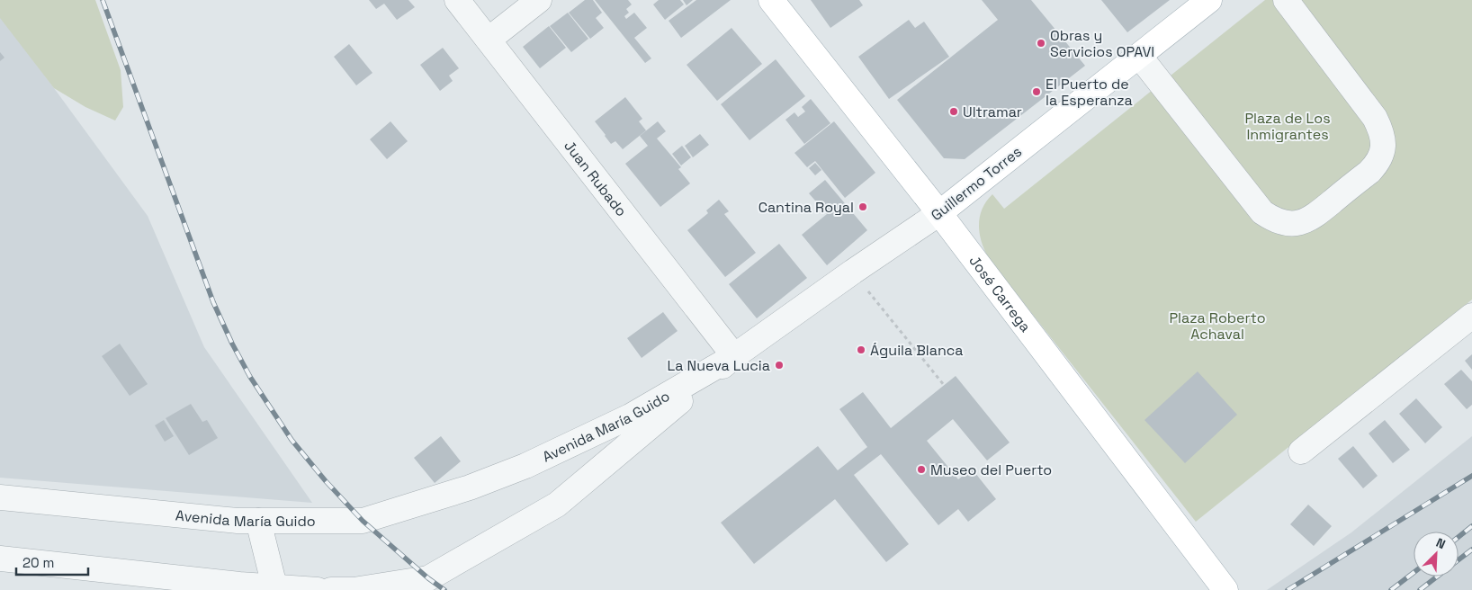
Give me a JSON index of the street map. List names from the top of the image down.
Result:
{
  "streets": {
    "main road": ["Guillermo Torres", "José Carrega"],
    "street": ["Juan Rubado", "Avenida María Guido"]
  },
  "crossings": [
    ["Juan Rubado", "Guillermo Torres"],
    ["Juan Rubado", "Avenida María Guido"],
    ["Guillermo Torres", "José Carrega"],
    ["Guillermo Torres", "Avenida María Guido"]
  ],
  "parks": ["Plaza de Los Inmigrantes", "Plaza Roberto Achaval"],
  "places": [
    "Obras y Servicios OPAVI",
    "El Puerto de la Esperanza",
    "Ultramar",
    "Cantina Royal",
    "Águila Blanca",
    "La Nueva Lucia",
    "Museo del Puerto"
  ],
  "scale_bar": "20 m",
  "north": "top right"
}
